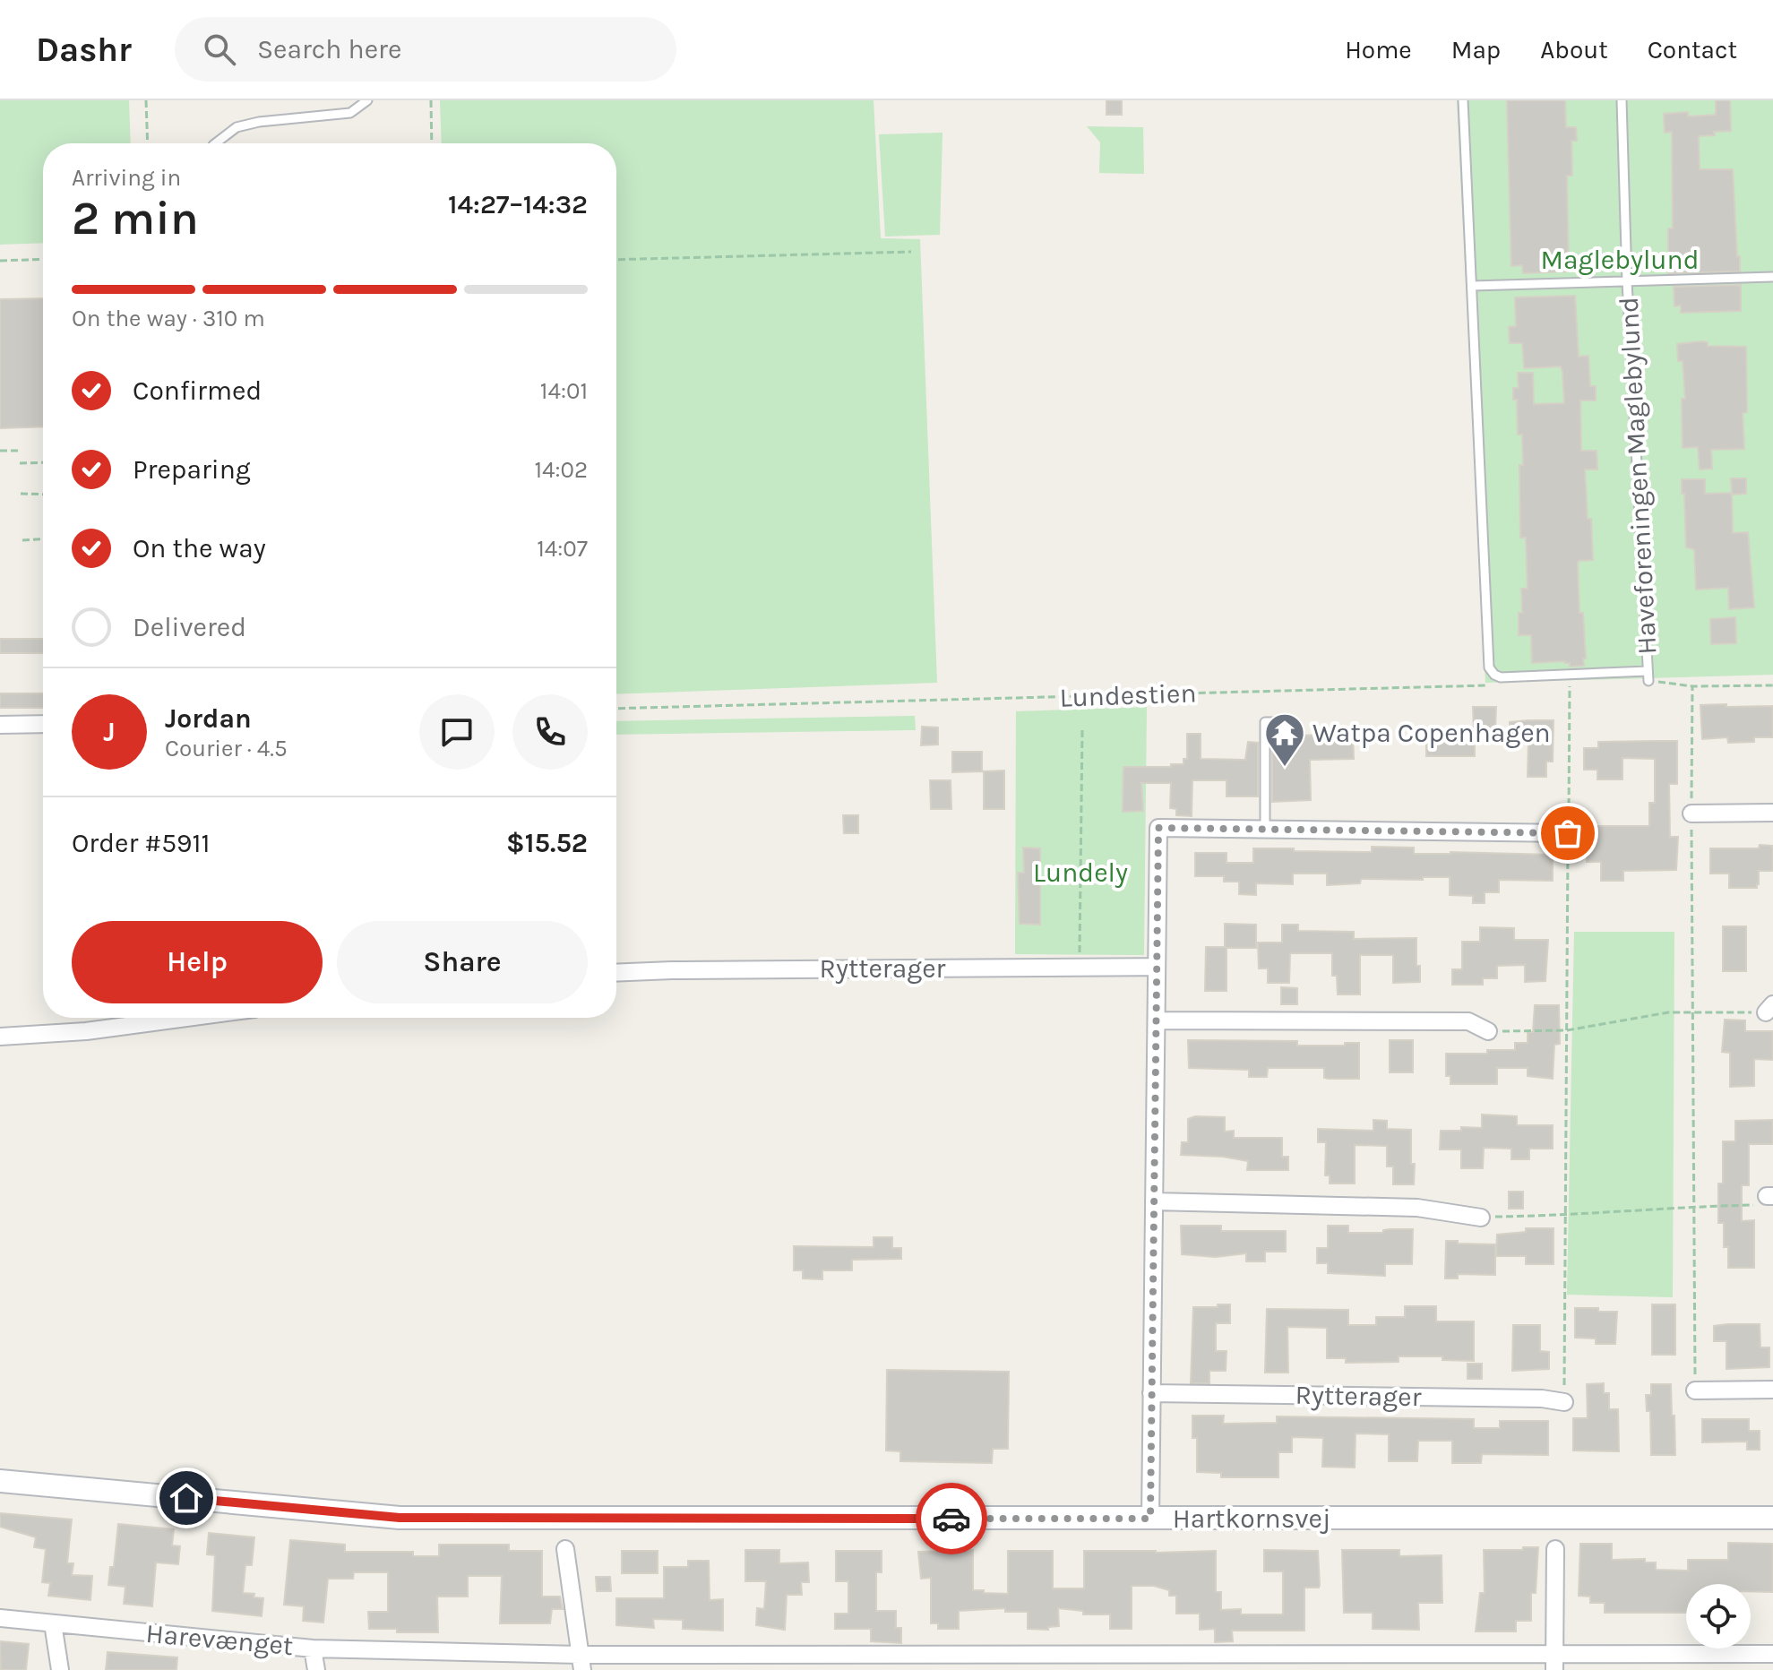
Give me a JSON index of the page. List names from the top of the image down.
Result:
{
  "streets": {
    "street": ["Rytterager", "Hartkornsvej", "Harevænget"],
    "lane": ["Haveforeningen Maglebylund"],
    "path": ["Lundestien"]
  },
  "parks": ["Maglebylund", "Lundely"],
  "places": {
    "temple": ["Watpa Copenhagen"]
  },
  "page": {
    "header": "Dashr",
    "search": "Search here",
    "nav": [
      "Home",
      "Map",
      "About",
      "Contact"
    ],
    "heading": ["2 min", "Arriving in", "14:27–14:32"],
    "panel": [
      "Jordan",
      "Courier · 4.5",
      "Order #5911",
      "$15.52"
    ],
    "bar": "On the way · 310 m",
    "list": [
      ["Confirmed", "14:01"],
      ["Preparing", "14:02"],
      ["On the way", "14:07"],
      "Delivered"
    ],
    "round": "J",
    "buttons": ["Help", "Share"]
  }
}
